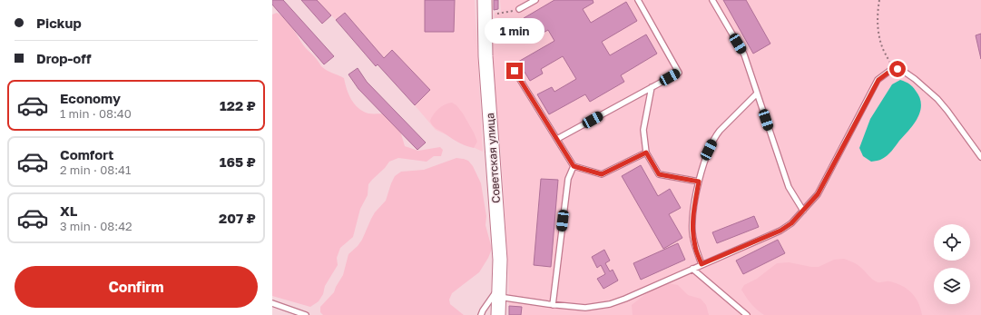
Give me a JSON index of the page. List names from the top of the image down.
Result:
{
  "streets": {
    "street": ["Советская улица"]
  },
  "page": {
    "banner": ["Pickup", "Drop-off"],
    "bubble": "1 min",
    "list": [
      {
        "name": "Economy",
        "note": "1 min · 08:40",
        "value": "122 ₽"
      },
      {
        "name": "Comfort",
        "note": "2 min · 08:41",
        "value": "165 ₽"
      },
      {
        "name": "XL",
        "note": "3 min · 08:42",
        "value": "207 ₽"
      }
    ],
    "buttons": "Confirm"
  }
}
